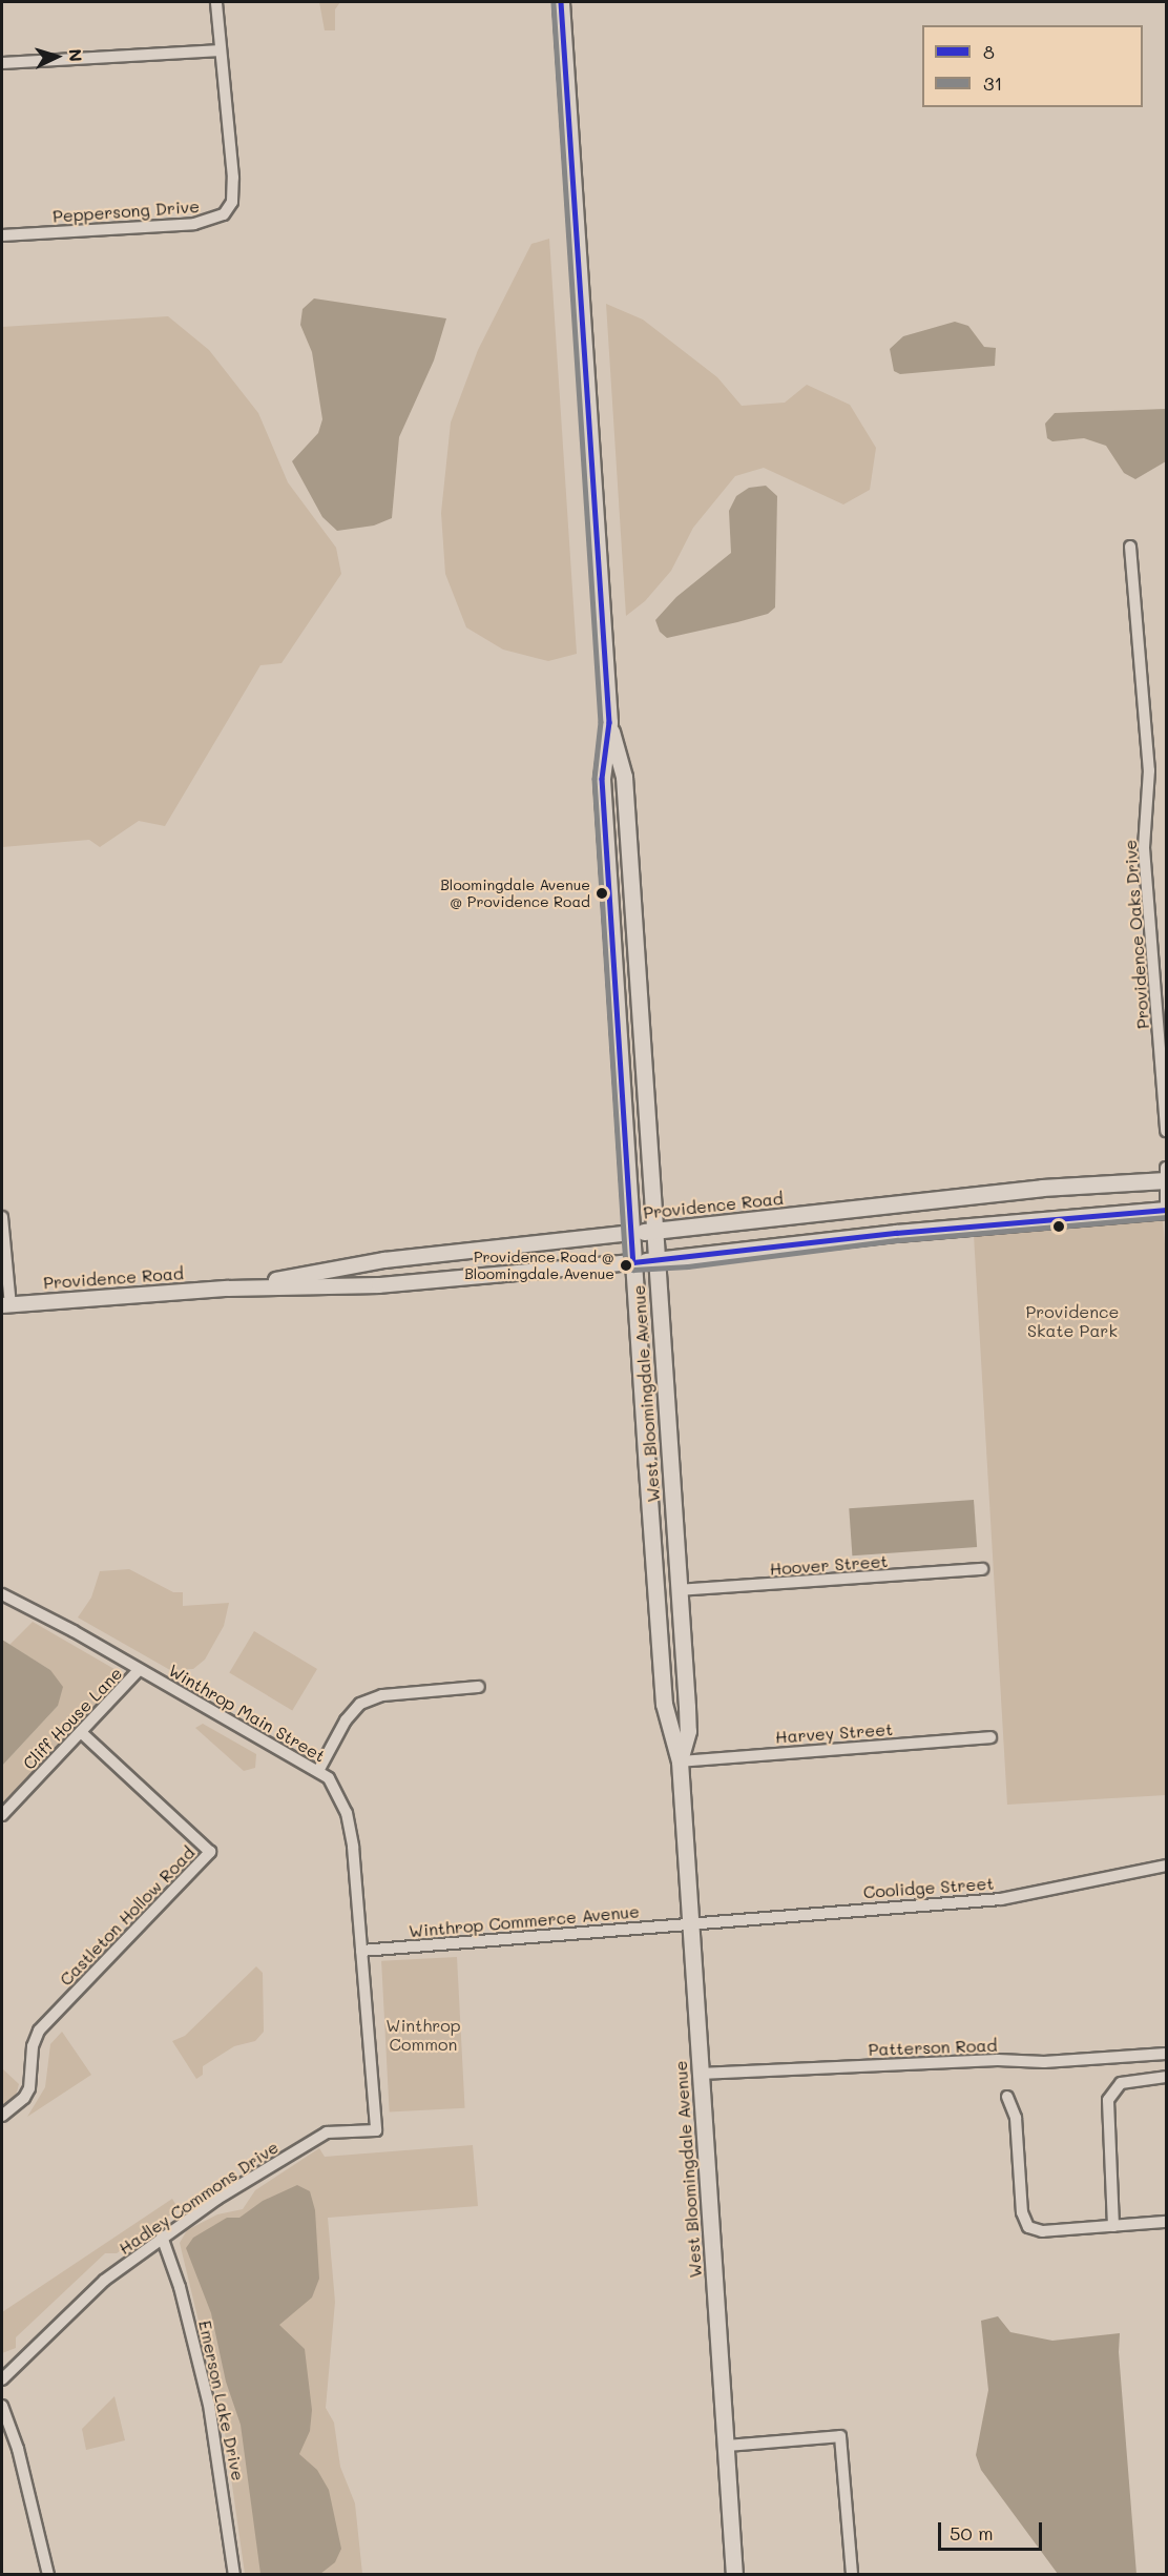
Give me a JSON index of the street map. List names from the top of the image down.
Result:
{
  "streets": {
    "main road": ["Providence Road", "West Bloomingdale Avenue"],
    "street": [
      "Peppersong Drive",
      "Providence Oaks Drive",
      "Hoover Street",
      "Winthrop Main Street",
      "Cliff House Lane",
      "Harvey Street",
      "Coolidge Street",
      "Castleton Hollow Road",
      "Winthrop Commerce Avenue",
      "Patterson Road",
      "Hadley Commons Drive",
      "Emerson Lake Drive"
    ]
  },
  "crossings": [
    ["Providence Road", "West Bloomingdale Avenue"],
    ["West Bloomingdale Avenue", "Hoover Street"],
    ["West Bloomingdale Avenue", "Harvey Street"],
    ["West Bloomingdale Avenue", "Coolidge Street"],
    ["West Bloomingdale Avenue", "Winthrop Commerce Avenue"],
    ["West Bloomingdale Avenue", "Patterson Road"],
    ["Winthrop Main Street", "Cliff House Lane"],
    ["Winthrop Main Street", "Winthrop Commerce Avenue"],
    ["Winthrop Main Street", "Hadley Commons Drive"],
    ["Cliff House Lane", "Castleton Hollow Road"],
    ["Coolidge Street", "Winthrop Commerce Avenue"],
    ["Hadley Commons Drive", "Emerson Lake Drive"]
  ],
  "parks": ["Providence Skate Park", "Winthrop Common"],
  "places": ["Bloomingdale Avenue @ Providence Road", "Providence Road @ Bloomingdale Avenue"],
  "lines": ["transit line 8", "transit line 31"],
  "legend": ["8", "31"],
  "scale_bar": "50 m",
  "north": "right"
}
